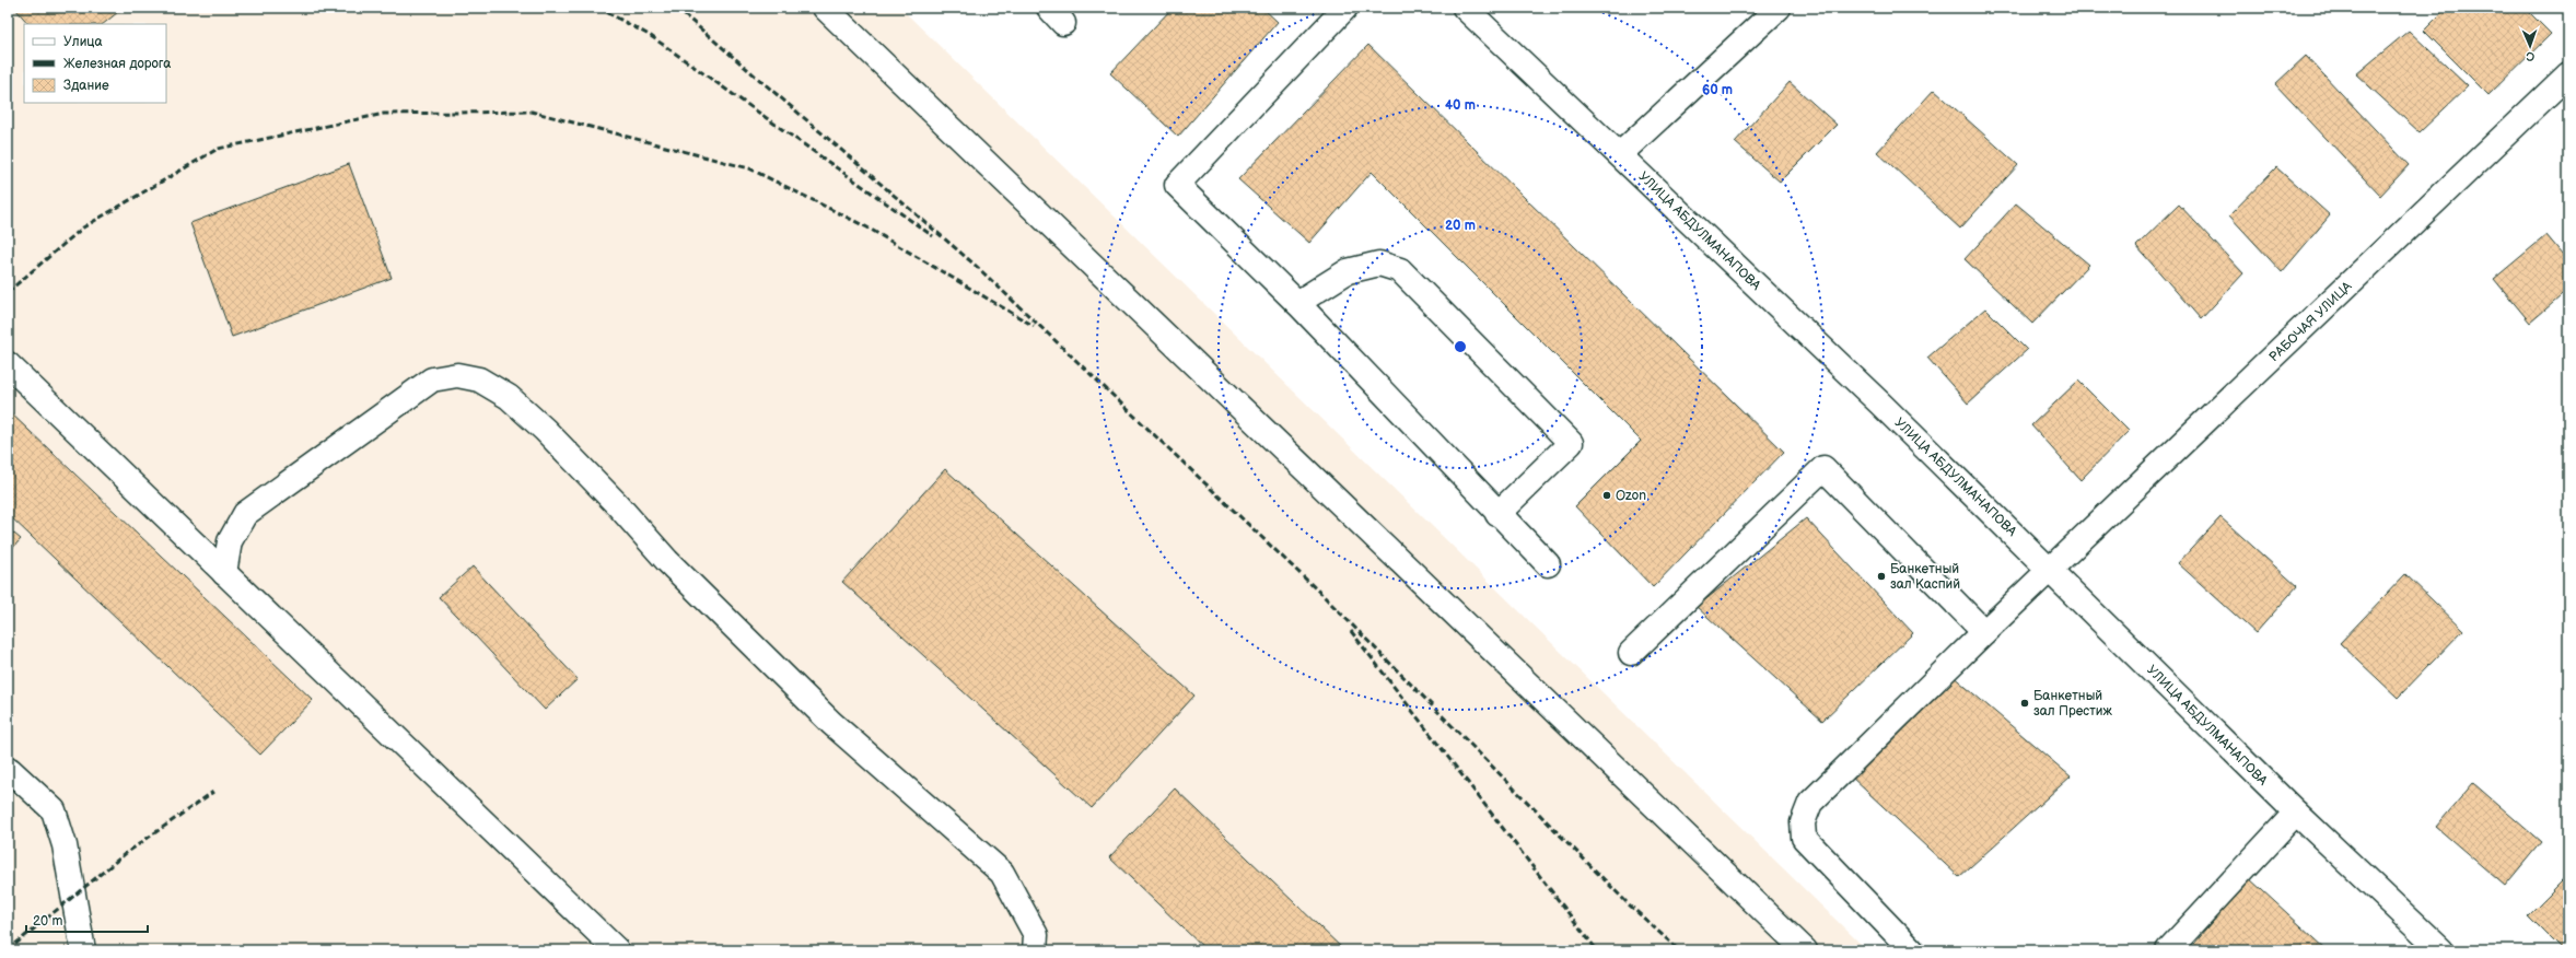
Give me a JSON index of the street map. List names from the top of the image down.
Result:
{
  "streets": {
    "street": ["УЛИЦА АБДУЛМАНАПОВА", "РАБОЧАЯ УЛИЦА"]
  },
  "crossings": [
    ["УЛИЦА АБДУЛМАНАПОВА", "РАБОЧАЯ УЛИЦА"]
  ],
  "places": ["Ozon", "Банкетный зал Каспий", "Банкетный зал Престиж"],
  "legend": ["Улица", "Железная дорога", "Здание"],
  "scale_bar": "20 m",
  "north": "bottom",
  "rings": ["60 m", "40 m", "20 m"]
}
